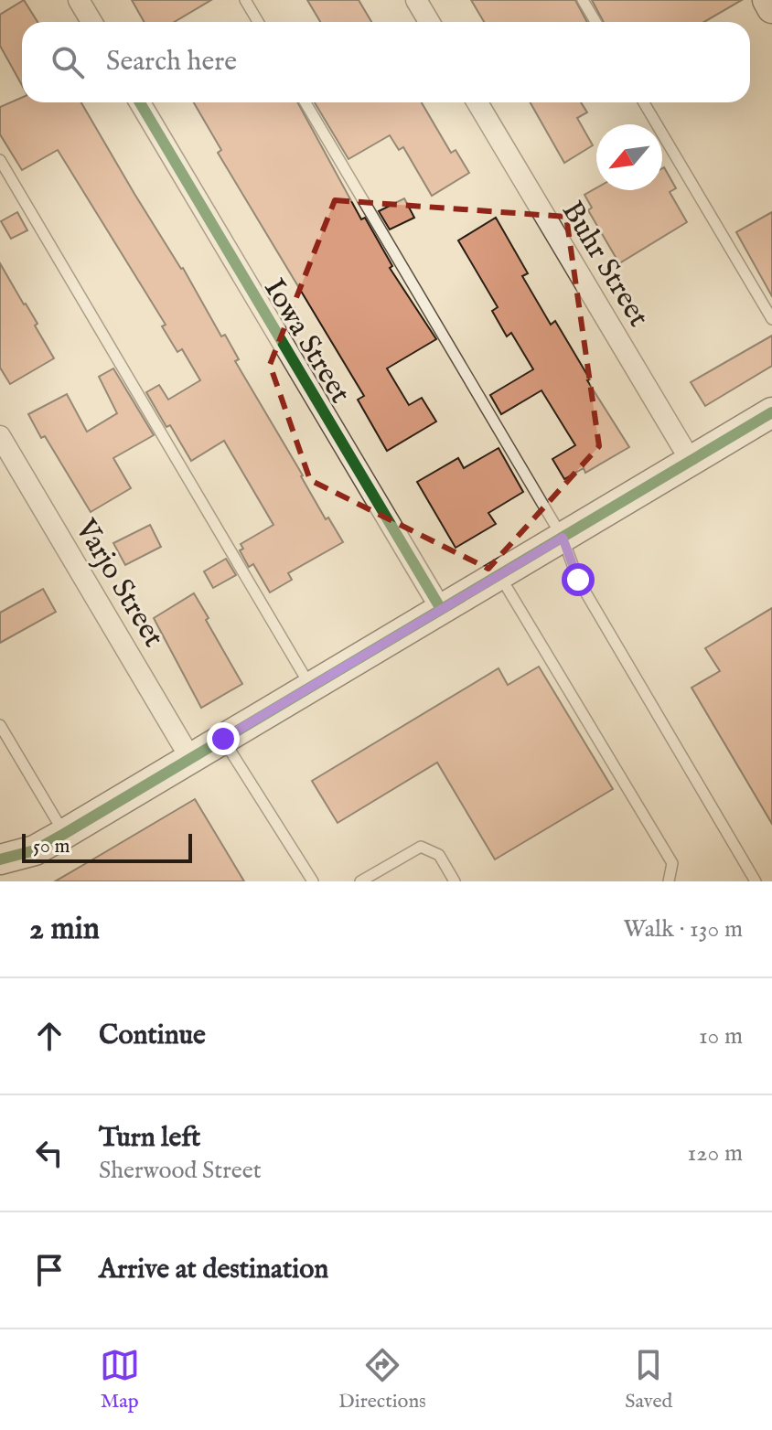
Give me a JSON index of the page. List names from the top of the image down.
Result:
{
  "streets": {
    "street": ["Buhr Street", "Iowa Street", "Varjo Street"]
  },
  "scale_bar": "50 m",
  "north": "bottom left",
  "page": {
    "search": "Search here",
    "scale": "50 m",
    "heading": ["2 min", "Walk · 130 m"],
    "list": [
      ["Continue", "10 m"],
      ["Turn left", "Sherwood Street", "120 m"],
      "Arrive at destination"
    ],
    "nav": ["Map", "Directions", "Saved"]
  }
}
